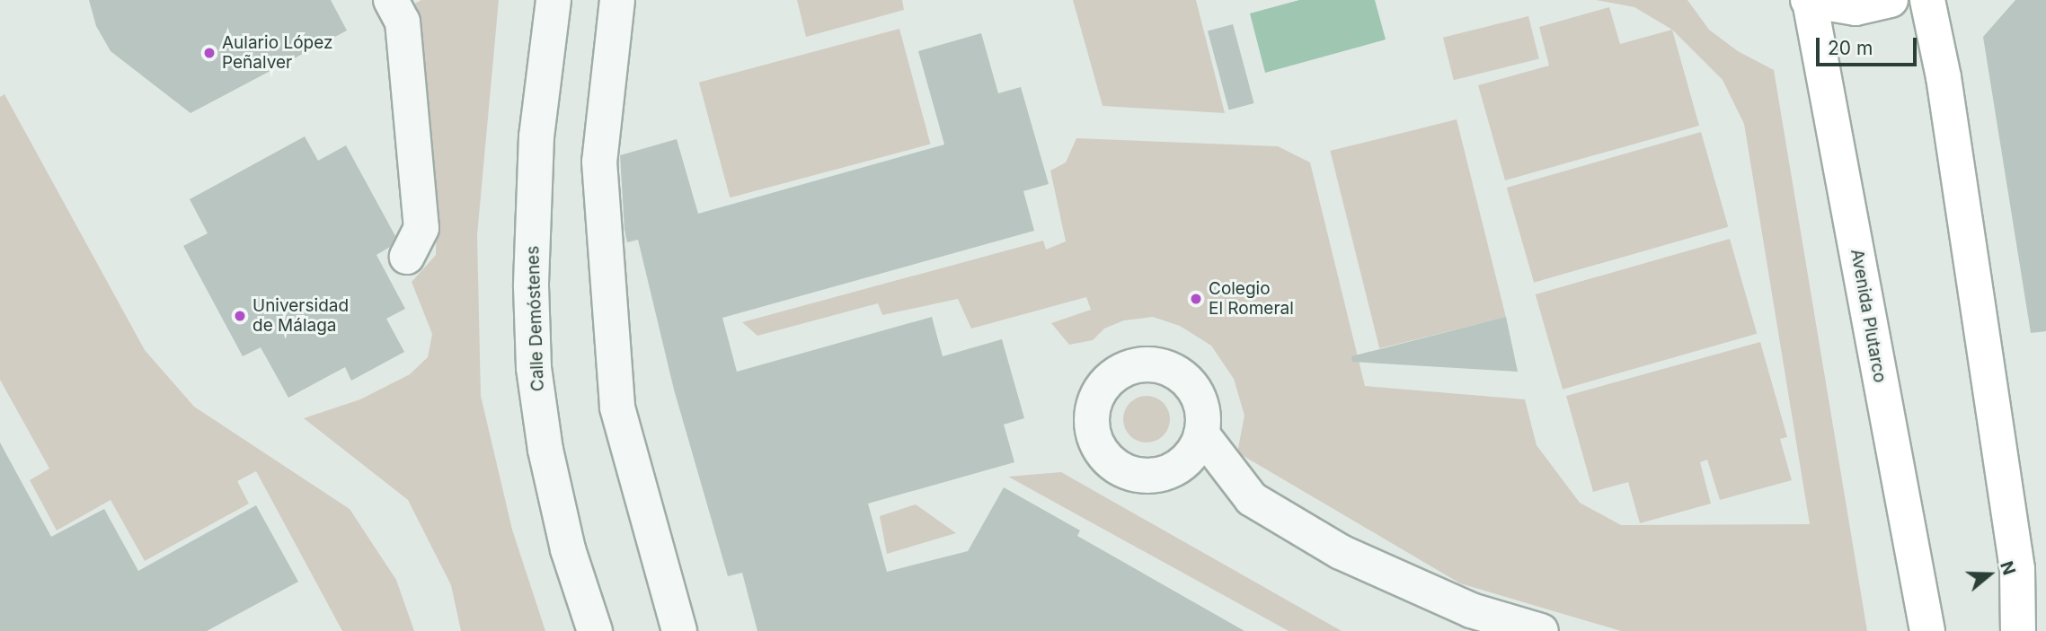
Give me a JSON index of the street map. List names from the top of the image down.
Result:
{
  "streets": {
    "main road": ["Avenida Plutarco"],
    "street": ["Calle Demóstenes"]
  },
  "places": ["Aulario López Peñalver", "Colegio El Romeral", "Universidad de Málaga"],
  "scale_bar": "20 m",
  "north": "right"
}
